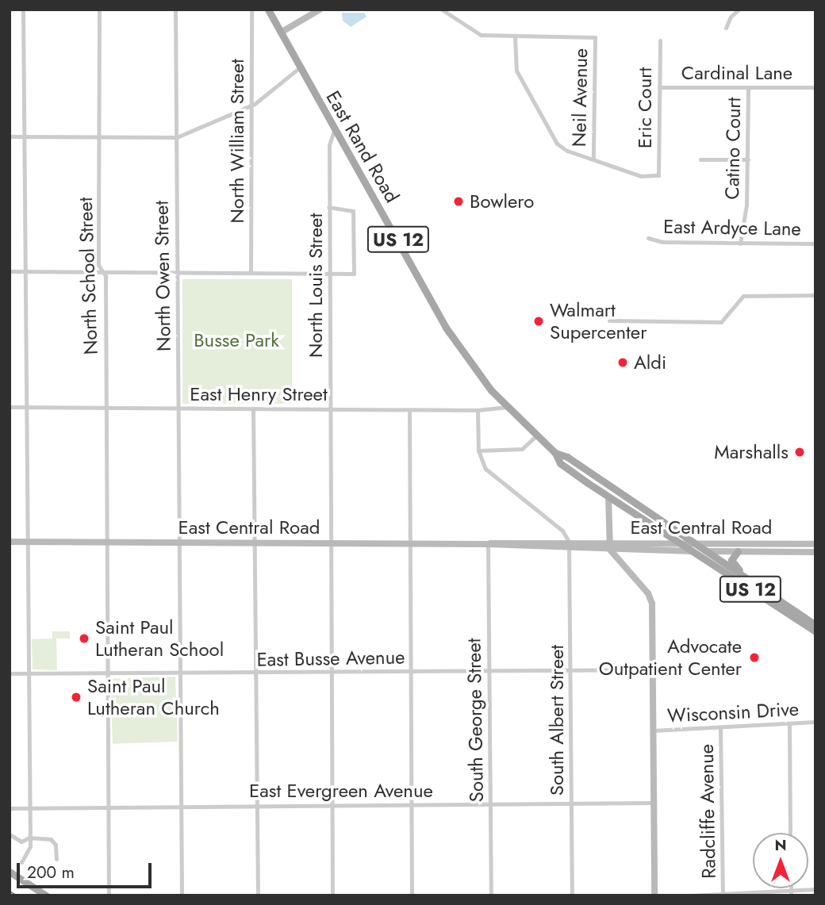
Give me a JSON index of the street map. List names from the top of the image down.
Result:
{
  "streets": {
    "main road": ["East Rand Road", "US 12", "East Central Road"],
    "street": [
      "Cardinal Lane",
      "Neil Avenue",
      "Eric Court",
      "North William Street",
      "Catino Court",
      "East Ardyce Lane",
      "North School Street",
      "North Owen Street",
      "North Louis Street",
      "East Henry Street",
      "East Busse Avenue",
      "Wisconsin Drive",
      "South George Street",
      "South Albert Street",
      "East Evergreen Avenue",
      "Radcliffe Avenue"
    ]
  },
  "crossings": [
    ["Cardinal Lane", "Eric Court"],
    ["Cardinal Lane", "Catino Court"],
    ["Neil Avenue", "Eric Court"],
    ["East Rand Road", "US 12"],
    ["East Rand Road", "North Louis Street"],
    ["East Rand Road", "East Henry Street"],
    ["East Rand Road", "East Central Road"],
    ["Catino Court", "East Ardyce Lane"],
    ["US 12", "East Central Road"],
    ["North School Street", "East Henry Street"],
    ["North School Street", "East Central Road"],
    ["North School Street", "East Busse Avenue"],
    ["North School Street", "East Evergreen Avenue"],
    ["North Owen Street", "East Henry Street"],
    ["North Owen Street", "East Central Road"],
    ["North Owen Street", "East Busse Avenue"],
    ["North Owen Street", "East Evergreen Avenue"],
    ["North Louis Street", "East Henry Street"],
    ["North Louis Street", "East Central Road"],
    ["North Louis Street", "East Busse Avenue"],
    ["North Louis Street", "East Evergreen Avenue"],
    ["East Central Road", "South George Street"],
    ["East Central Road", "South Albert Street"],
    ["East Busse Avenue", "South George Street"],
    ["East Busse Avenue", "South Albert Street"],
    ["Wisconsin Drive", "Radcliffe Avenue"],
    ["South George Street", "East Evergreen Avenue"],
    ["South Albert Street", "East Evergreen Avenue"]
  ],
  "parks": ["Busse Park"],
  "places": [
    "Bowlero",
    "Walmart Supercenter",
    "Aldi",
    "Marshalls",
    "Saint Paul Lutheran School",
    "Advocate Outpatient Center",
    "Saint Paul Lutheran Church"
  ],
  "scale_bar": "200 m",
  "north": "top"
}
